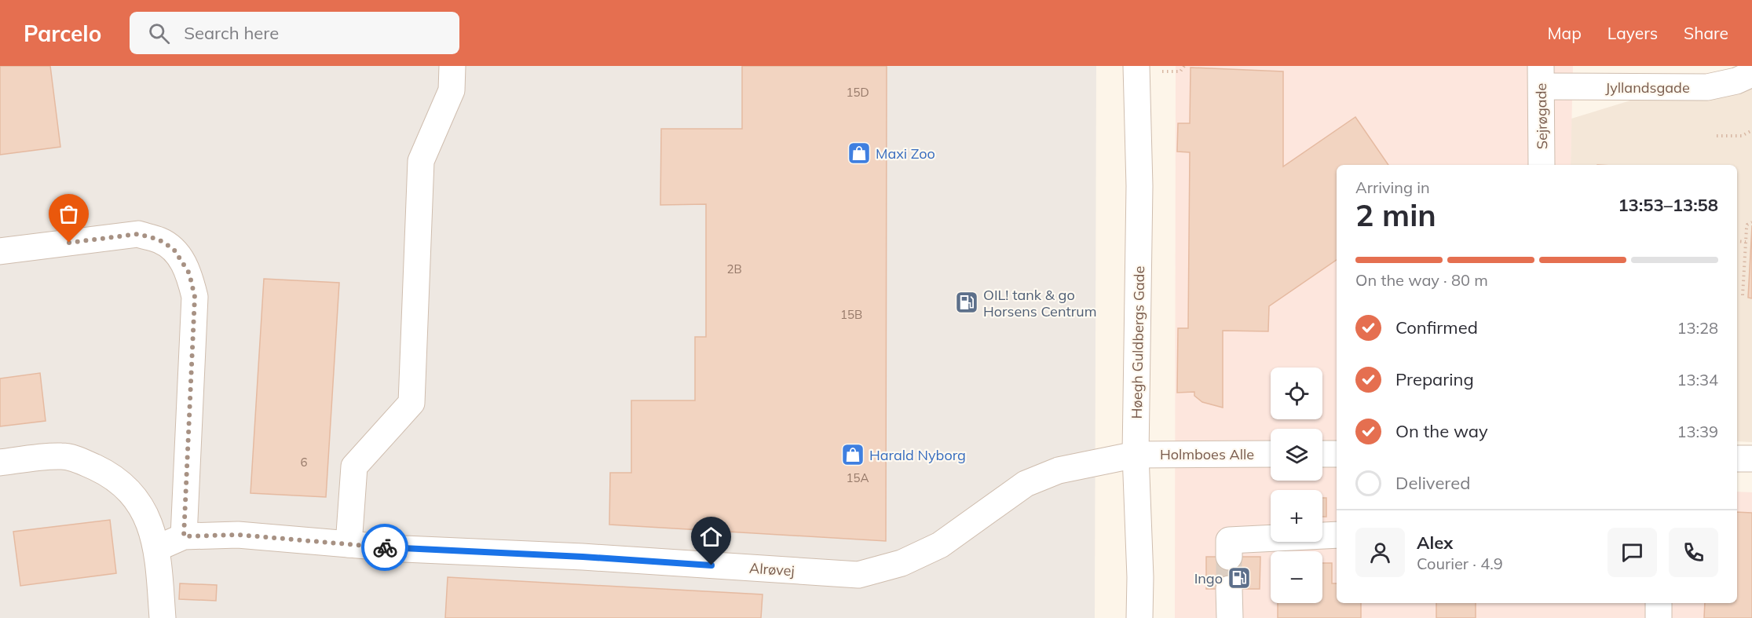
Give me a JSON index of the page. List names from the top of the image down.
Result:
{
  "streets": {
    "street": [
      "Jyllandsgade",
      "Sejrøgade",
      "Høegh Guldbergs Gade",
      "Holmboes Alle",
      "Alrøvej"
    ]
  },
  "crossings": [
    ["Jyllandsgade", "Sejrøgade"],
    ["Høegh Guldbergs Gade", "Holmboes Alle"],
    ["Høegh Guldbergs Gade", "Alrøvej"],
    ["Holmboes Alle", "Alrøvej"]
  ],
  "places": {
    "shop": ["Maxi Zoo", "Harald Nyborg"],
    "fuel station": ["OIL! tank & go Horsens Centrum", "Ingo"]
  },
  "house_numbers": [
    "15D",
    "2B",
    "15B",
    "6",
    "15A"
  ],
  "page": {
    "header": "Parcelo",
    "search": "Search here",
    "nav": ["Map", "Layers", "Share"],
    "heading": ["2 min", "Arriving in", "13:53–13:58"],
    "panel": ["Alex", "Courier · 4.9"],
    "bar": "On the way · 80 m",
    "list": [
      ["Confirmed", "13:28"],
      ["Preparing", "13:34"],
      ["On the way", "13:39"],
      "Delivered"
    ],
    "map_buttons": ["+", "−"]
  }
}
